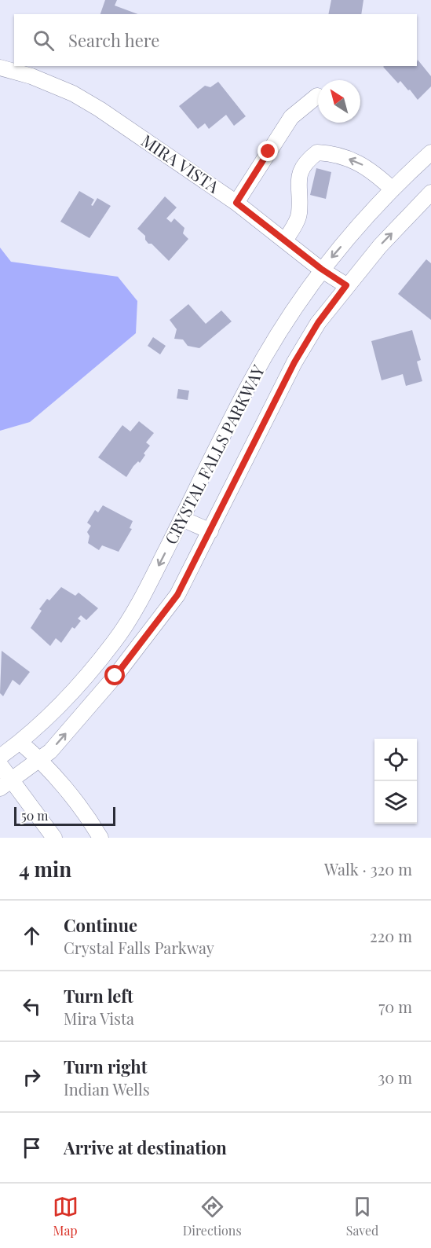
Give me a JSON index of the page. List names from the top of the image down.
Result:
{
  "streets": {
    "street": ["MIRA VISTA", "CRYSTAL FALLS PARKWAY"]
  },
  "crossings": [
    ["MIRA VISTA", "CRYSTAL FALLS PARKWAY"]
  ],
  "scale_bar": "50 m",
  "north": "top left",
  "page": {
    "search": "Search here",
    "scale": "50 m",
    "heading": ["4 min", "Walk · 320 m"],
    "list": [
      ["Continue", "Crystal Falls Parkway", "220 m"],
      ["Turn left", "Mira Vista", "70 m"],
      ["Turn right", "Indian Wells", "30 m"],
      "Arrive at destination"
    ],
    "nav": ["Map", "Directions", "Saved"]
  }
}
